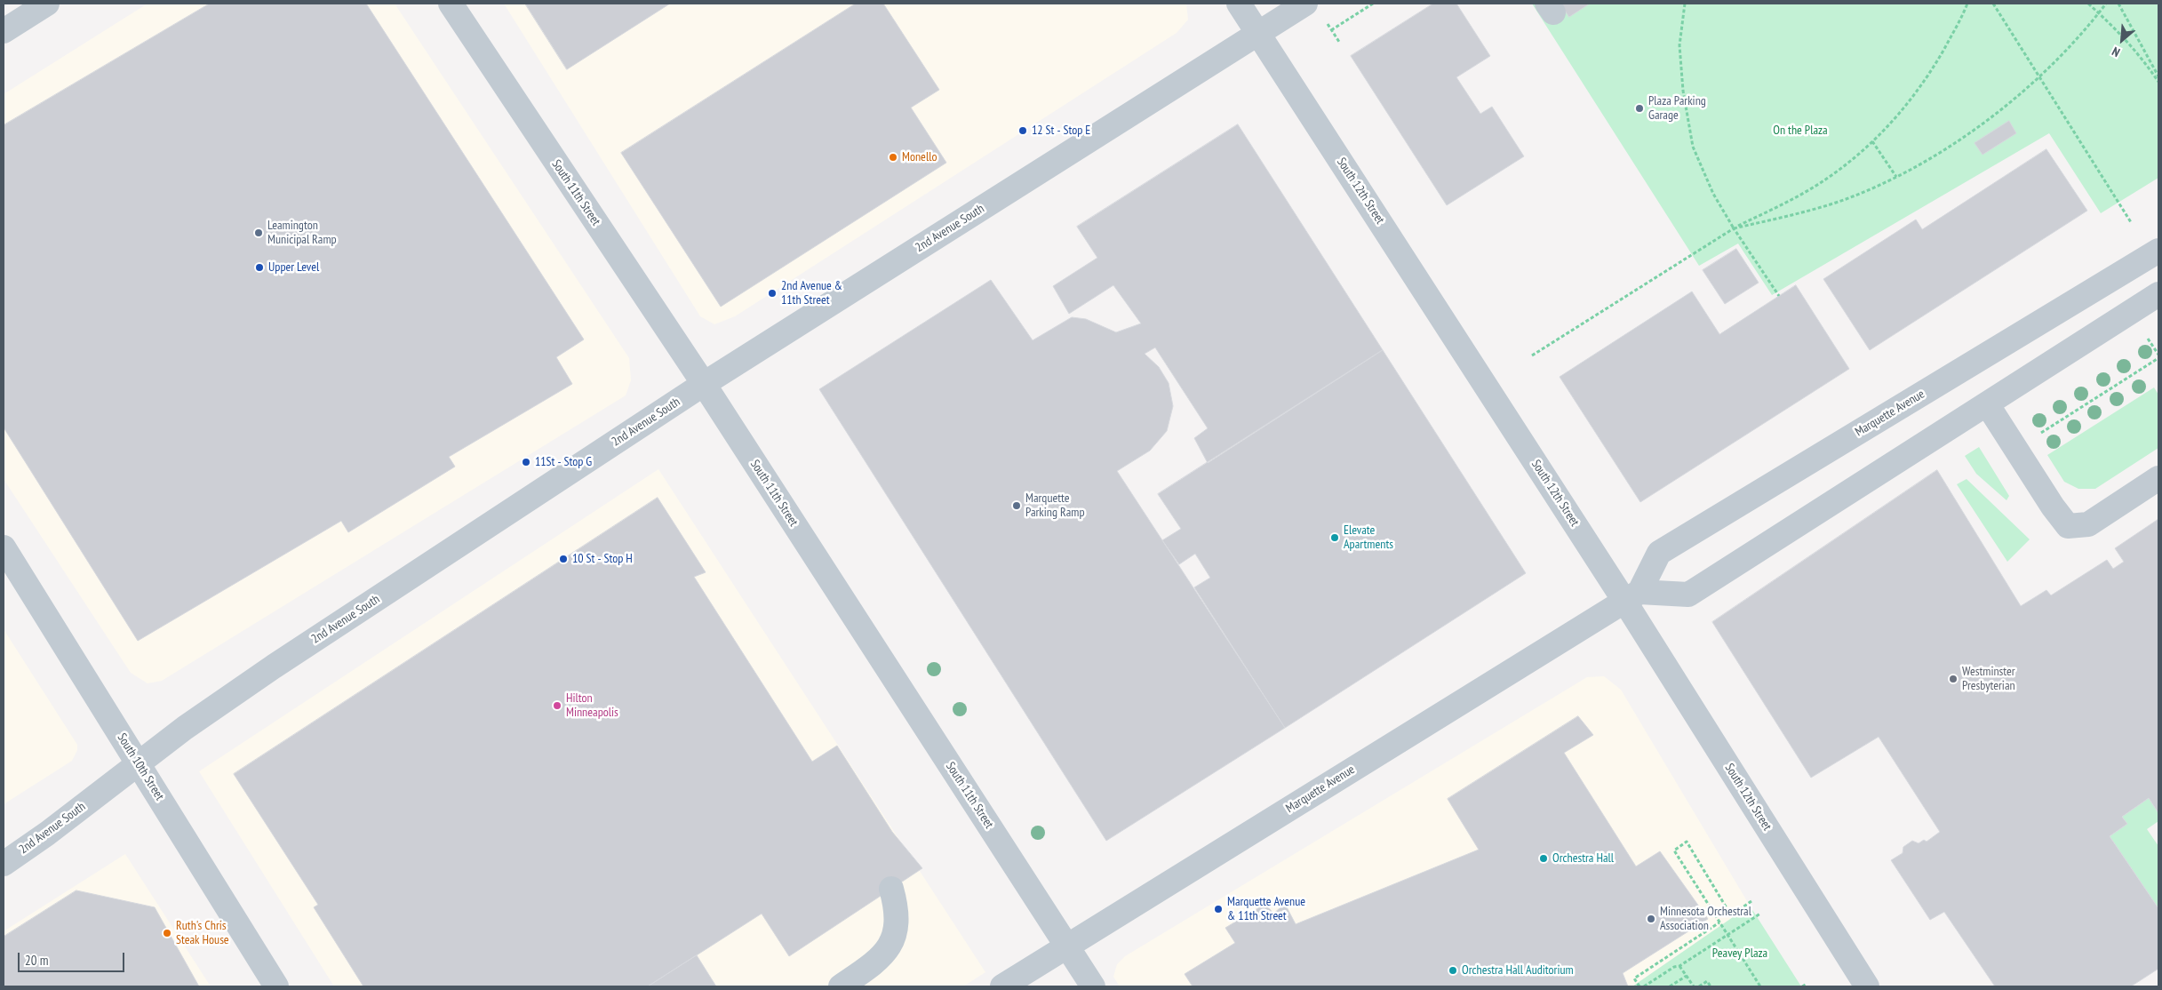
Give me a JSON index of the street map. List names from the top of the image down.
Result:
{
  "streets": {
    "street": [
      "South 12th Street",
      "South 11th Street",
      "2nd Avenue South",
      "Marquette Avenue",
      "South 10th Street"
    ]
  },
  "crossings": [
    ["South 12th Street", "2nd Avenue South"],
    ["South 12th Street", "Marquette Avenue"],
    ["South 11th Street", "2nd Avenue South"],
    ["South 11th Street", "Marquette Avenue"],
    ["2nd Avenue South", "South 10th Street"]
  ],
  "parks": ["On the Plaza", "Peavey Plaza"],
  "places": [
    "Plaza Parking Garage",
    "12 St - Stop E",
    "Monello",
    "Leamington Municipal Ramp",
    "Upper Level",
    "2nd Avenue & 11th Street",
    "11St - Stop G",
    "Marquette Parking Ramp",
    "Elevate Apartments",
    "10 St - Stop H",
    "Westminster Presbyterian",
    "Hilton Minneapolis",
    "Orchestra Hall",
    "Marquette Avenue & 11th Street",
    "Minnesota Orchestral Association",
    "Ruth's Chris Steak House",
    "Orchestra Hall Auditorium"
  ],
  "scale_bar": "20 m",
  "north": "bottom left"
}
